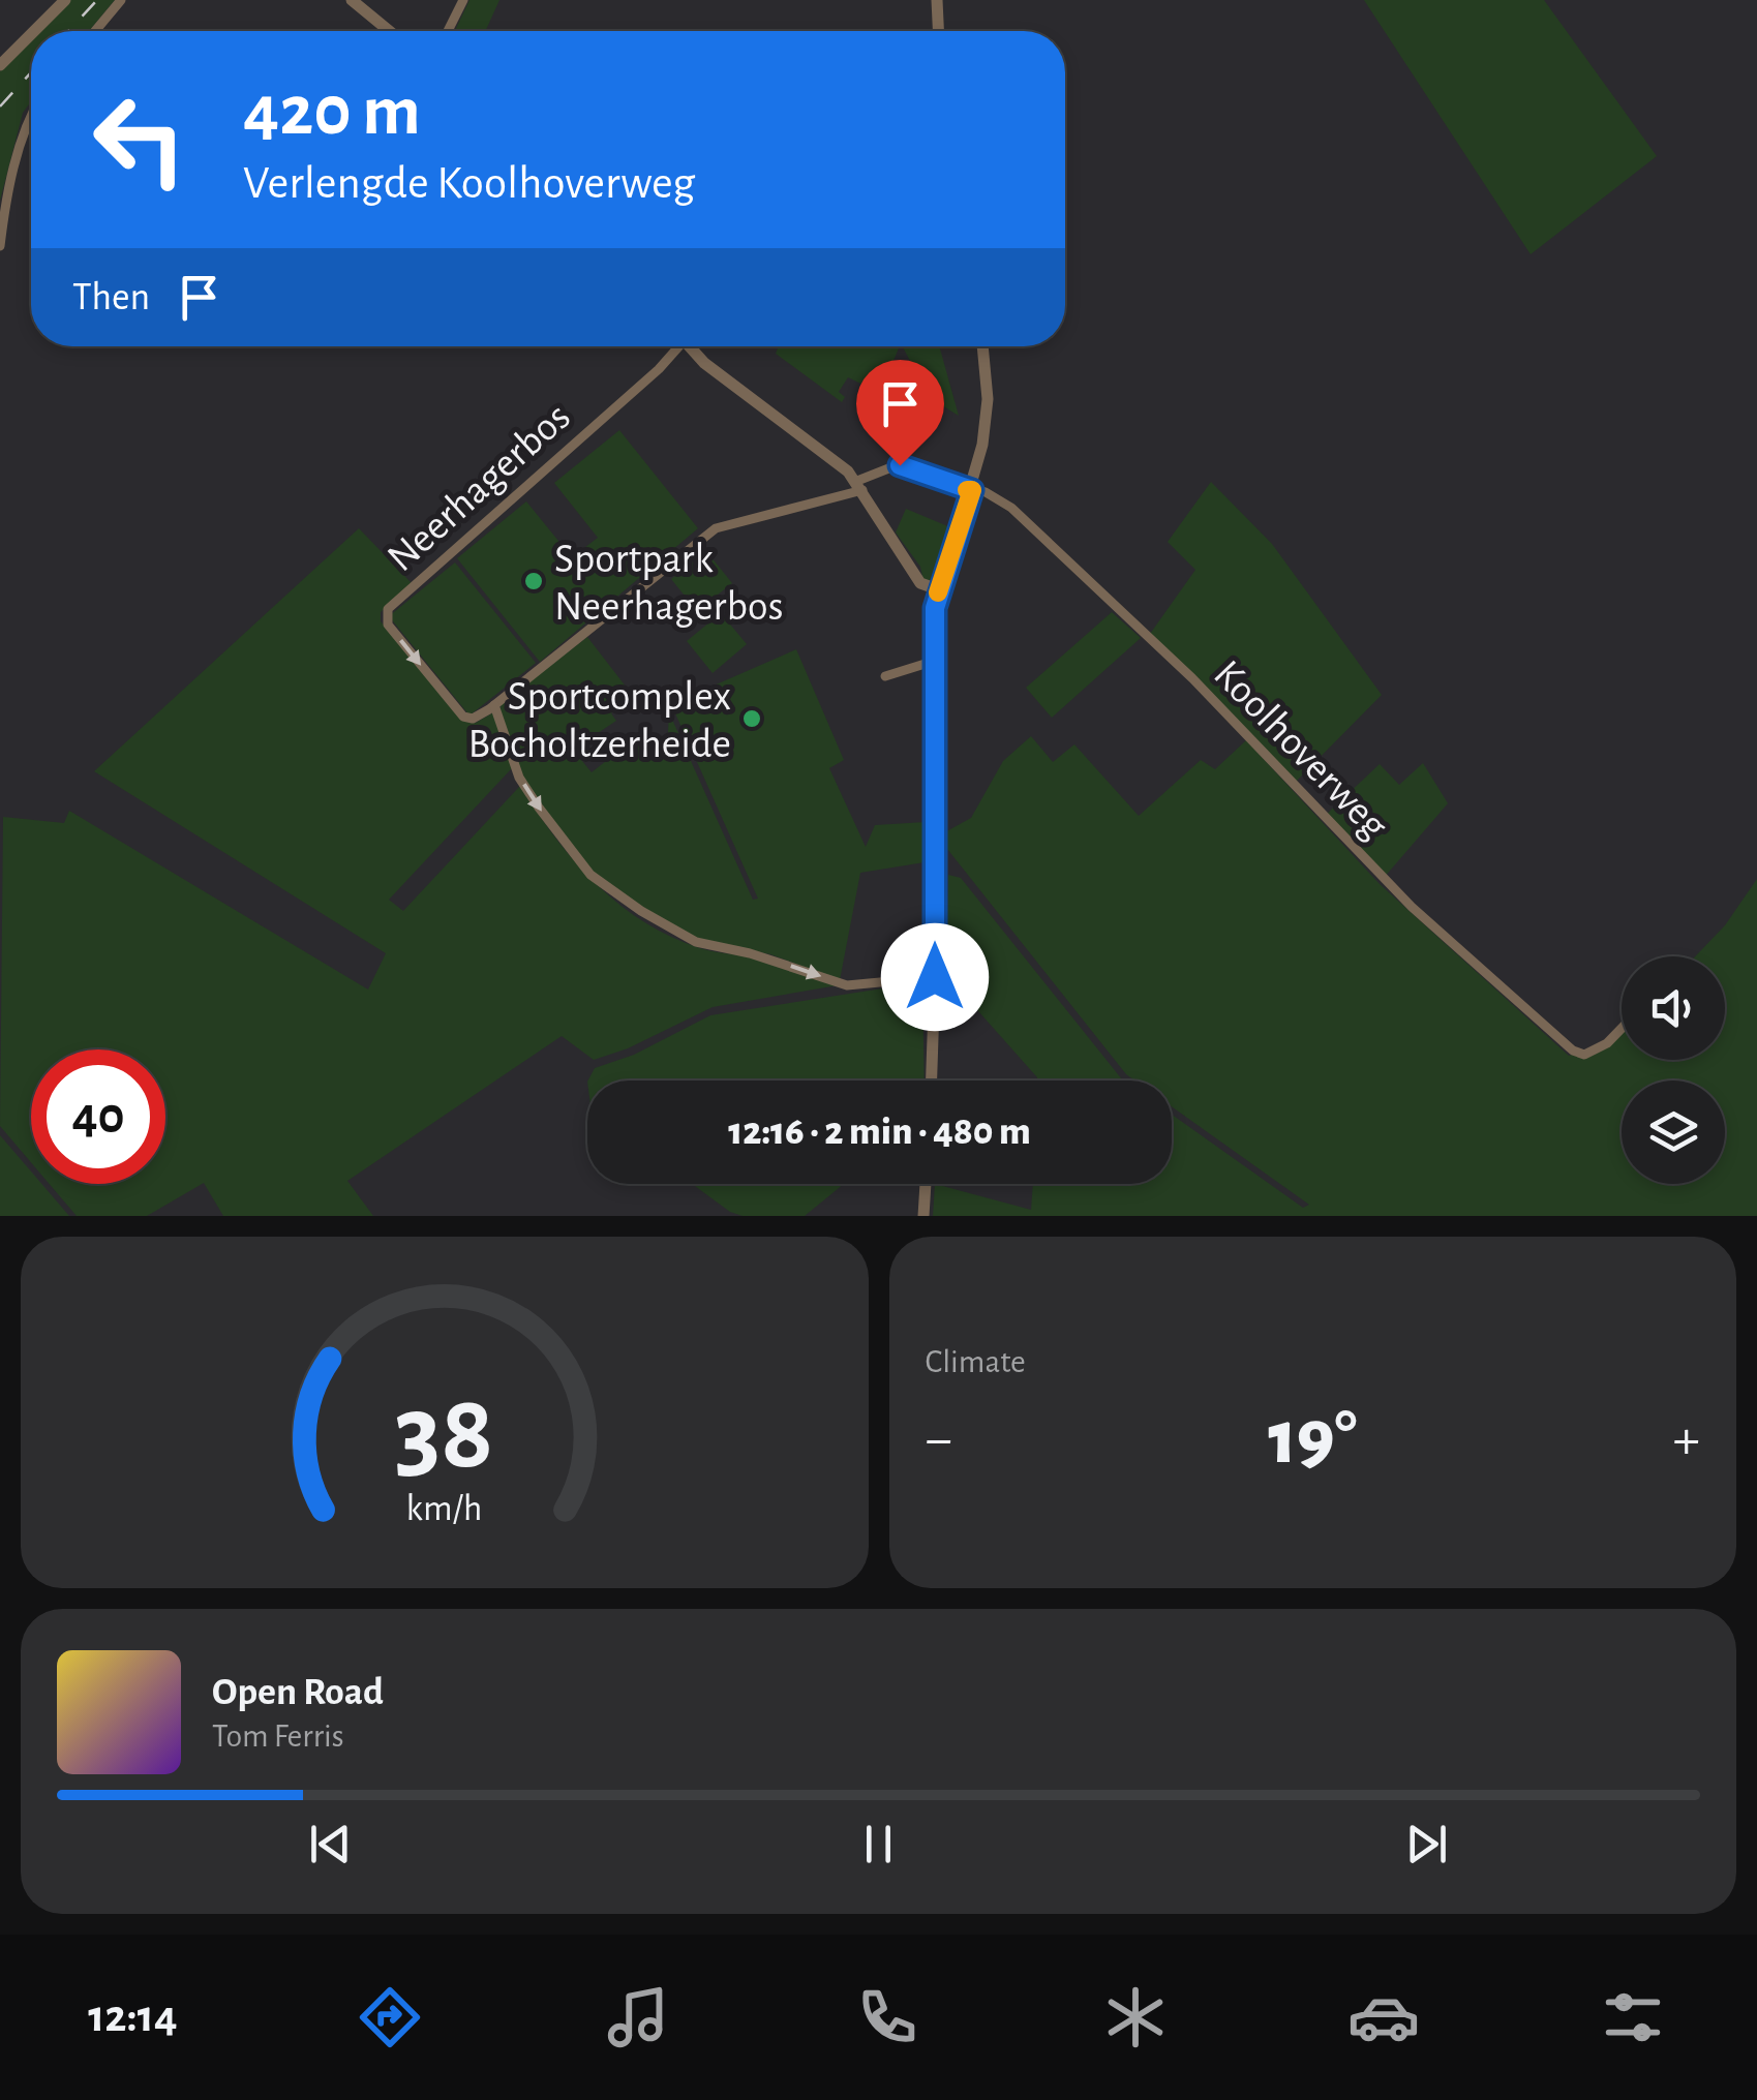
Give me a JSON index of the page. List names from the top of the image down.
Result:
{
  "streets": {
    "street": ["Neerhagerbos", "Koolhoverweg"]
  },
  "crossings": [
    ["Neerhagerbos", "Koolhoverweg"]
  ],
  "places": ["Sportpark Neerhagerbos", "Sportcomplex Bocholtzerheide"],
  "page": {
    "turn": ["420 m", "Verlengde Koolhoverweg"],
    "then": "Then",
    "limit": "40",
    "trip": "12:16 · 2 min · 480 m",
    "tile": "Climate",
    "heat": ["−", "19°", "+"],
    "song": ["Open Road", "Tom Ferris"],
    "tabs": "12:14",
    "gauge": ["38", "km/h"]
  }
}
